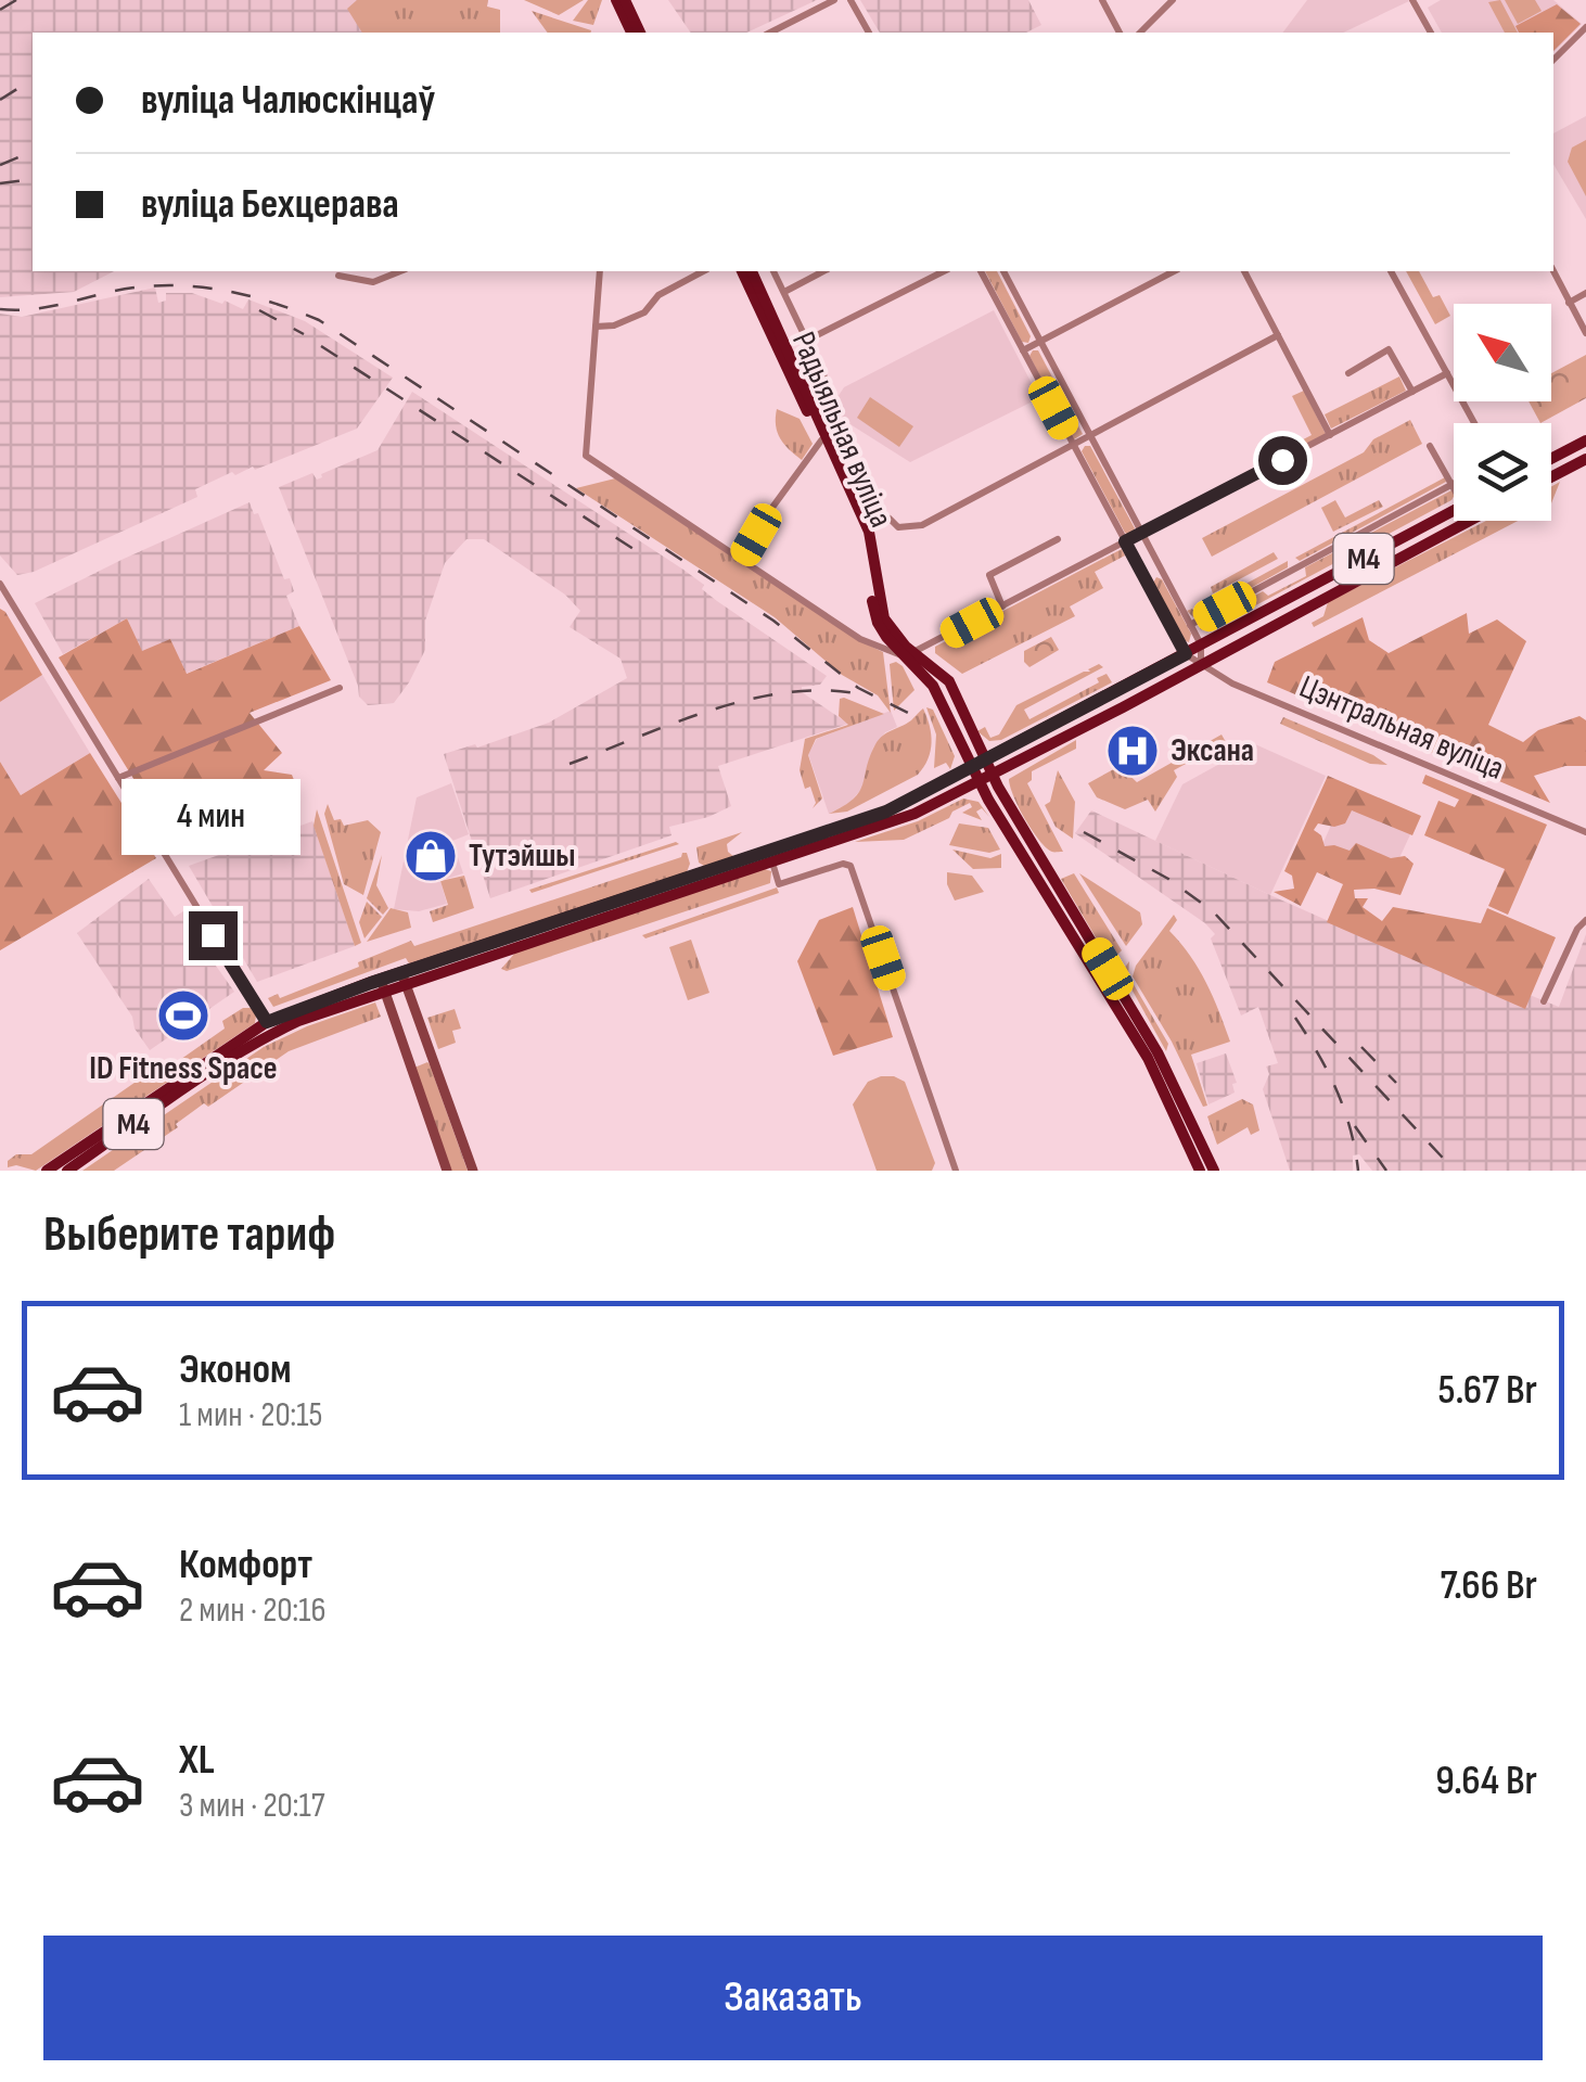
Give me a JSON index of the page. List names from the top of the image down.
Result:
{
  "streets": {
    "main road": ["Радыяльная вуліца", "М4"],
    "street": ["Цэнтральная вуліца"]
  },
  "crossings": [
    ["Радыяльная вуліца", "М4"],
    ["М4", "Цэнтральная вуліца"]
  ],
  "places": {
    "hospital": ["Эксана"],
    "shop": ["Тутэйшы"],
    "sports": ["ID Fitness Space"]
  },
  "north": "top left",
  "page": {
    "banner": ["вуліца Чалюскінцаў", "вуліца Бехцерава"],
    "bubble": "4 мин",
    "heading": "Выберите тариф",
    "list": [
      {
        "name": "Эконом",
        "note": "1 мин · 20:15",
        "value": "5.67 Br"
      },
      {
        "name": "Комфорт",
        "note": "2 мин · 20:16",
        "value": "7.66 Br"
      },
      {
        "name": "XL",
        "note": "3 мин · 20:17",
        "value": "9.64 Br"
      }
    ],
    "buttons": "Заказать"
  }
}
